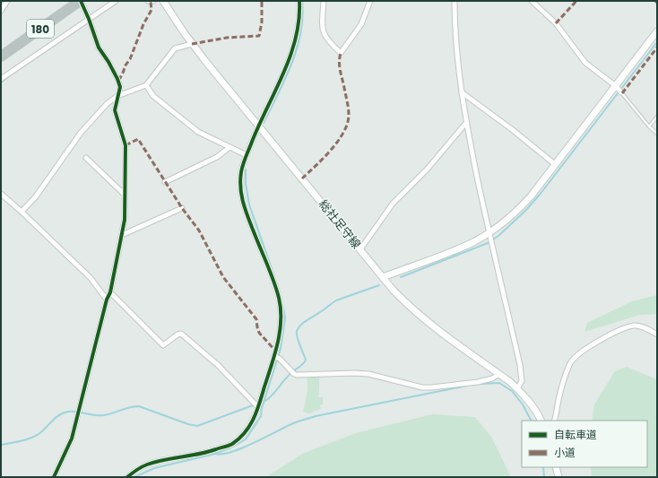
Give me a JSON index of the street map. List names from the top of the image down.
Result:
{
  "streets": {
    "highway": ["180"],
    "main road": ["総社足守線"]
  },
  "legend": ["自転車道", "小道"]
}
